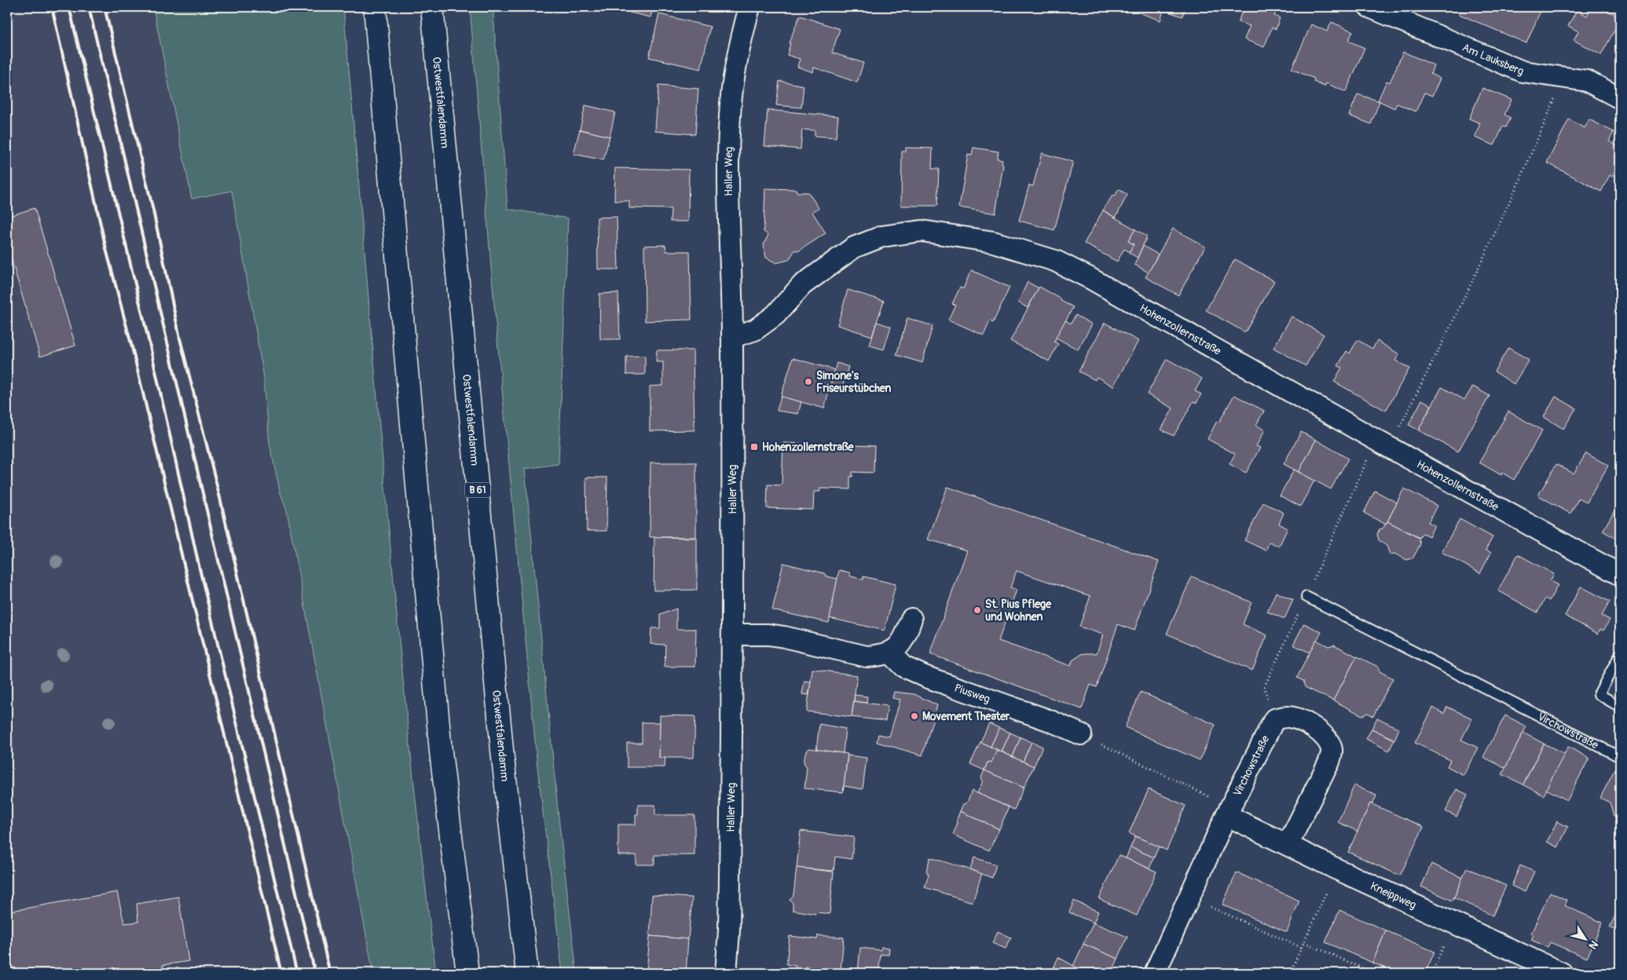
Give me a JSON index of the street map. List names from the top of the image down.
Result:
{
  "streets": {
    "highway": ["Ostwestfalendamm", "B 61"],
    "street": [
      "Am Lauksberg",
      "Haller Weg",
      "Hohenzollernstraße",
      "Piusweg",
      "Virchowstraße",
      "Kneippweg"
    ]
  },
  "crossings": [
    ["Haller Weg", "Hohenzollernstraße"],
    ["Virchowstraße", "Kneippweg"]
  ],
  "places": {
    "other": ["Simone's Friseurstübchen", "St. Pius Pflege und Wohnen", "Movement Theater"],
    "transit": ["Hohenzollernstraße"]
  },
  "north": "bottom right"
}
